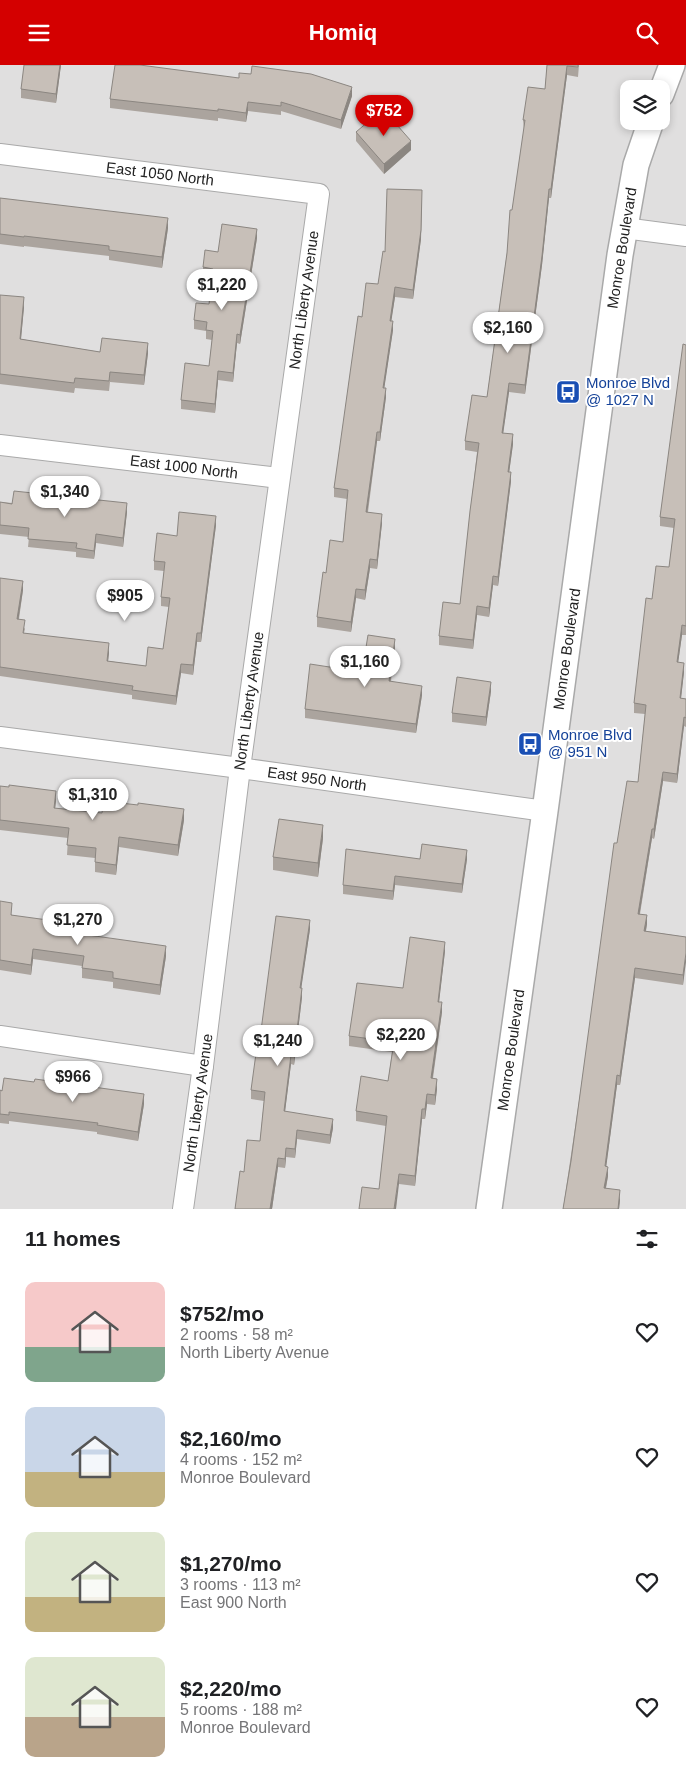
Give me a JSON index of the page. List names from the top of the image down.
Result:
{
  "streets": {
    "street": [
      "East 1050 North",
      "Monroe Boulevard",
      "North Liberty Avenue",
      "East 1000 North",
      "East 950 North"
    ]
  },
  "crossings": [
    ["East 1050 North", "North Liberty Avenue"],
    ["Monroe Boulevard", "East 950 North"],
    ["North Liberty Avenue", "East 1000 North"],
    ["North Liberty Avenue", "East 950 North"]
  ],
  "places": {
    "bus stop": ["Monroe Blvd @ 1027 N", "Monroe Blvd @ 951 N"]
  },
  "page": {
    "header": "Homiq",
    "price": [
      "$752",
      "$1,220",
      "$2,160",
      "$1,340",
      "$905",
      "$1,160",
      "$1,310",
      "$1,270",
      "$2,220",
      "$1,240",
      "$966"
    ],
    "heading": "11 homes",
    "list": [
      {
        "name": "$752/mo",
        "note": "2 rooms · 58 m² · North Liberty Avenue"
      },
      {
        "name": "$2,160/mo",
        "note": "4 rooms · 152 m² · Monroe Boulevard"
      },
      {
        "name": "$1,270/mo",
        "note": "3 rooms · 113 m² · East 900 North"
      },
      {
        "name": "$2,220/mo",
        "note": "5 rooms · 188 m² · Monroe Boulevard"
      }
    ]
  }
}
